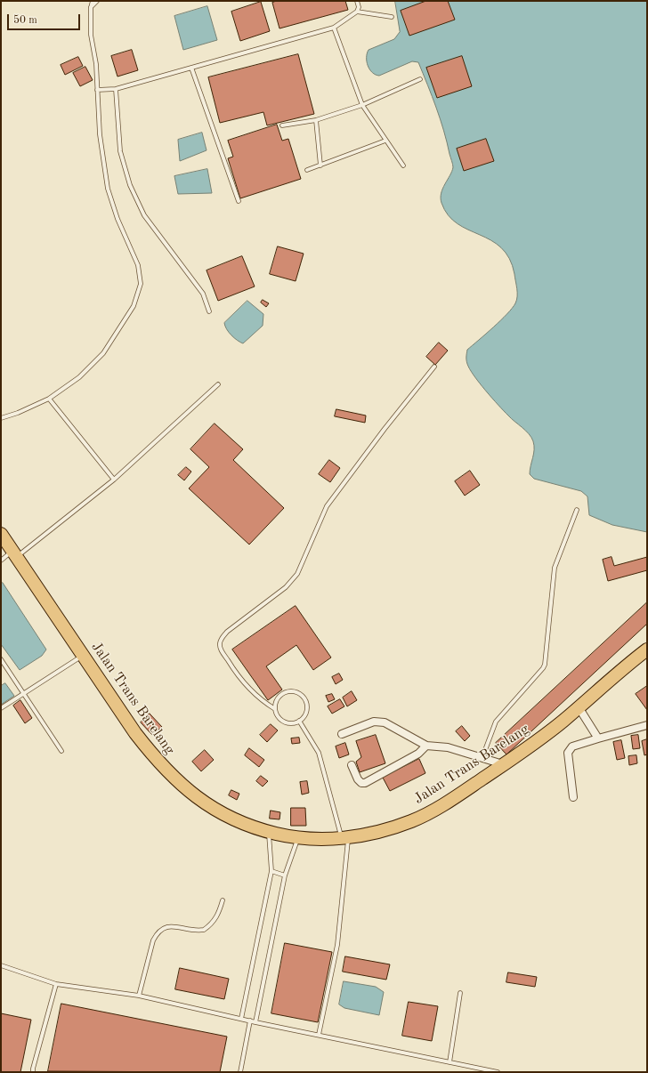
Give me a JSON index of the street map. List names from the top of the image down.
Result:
{
  "streets": {
    "highway": ["Jalan Trans Barelang"]
  },
  "scale_bar": "50 m"
}
